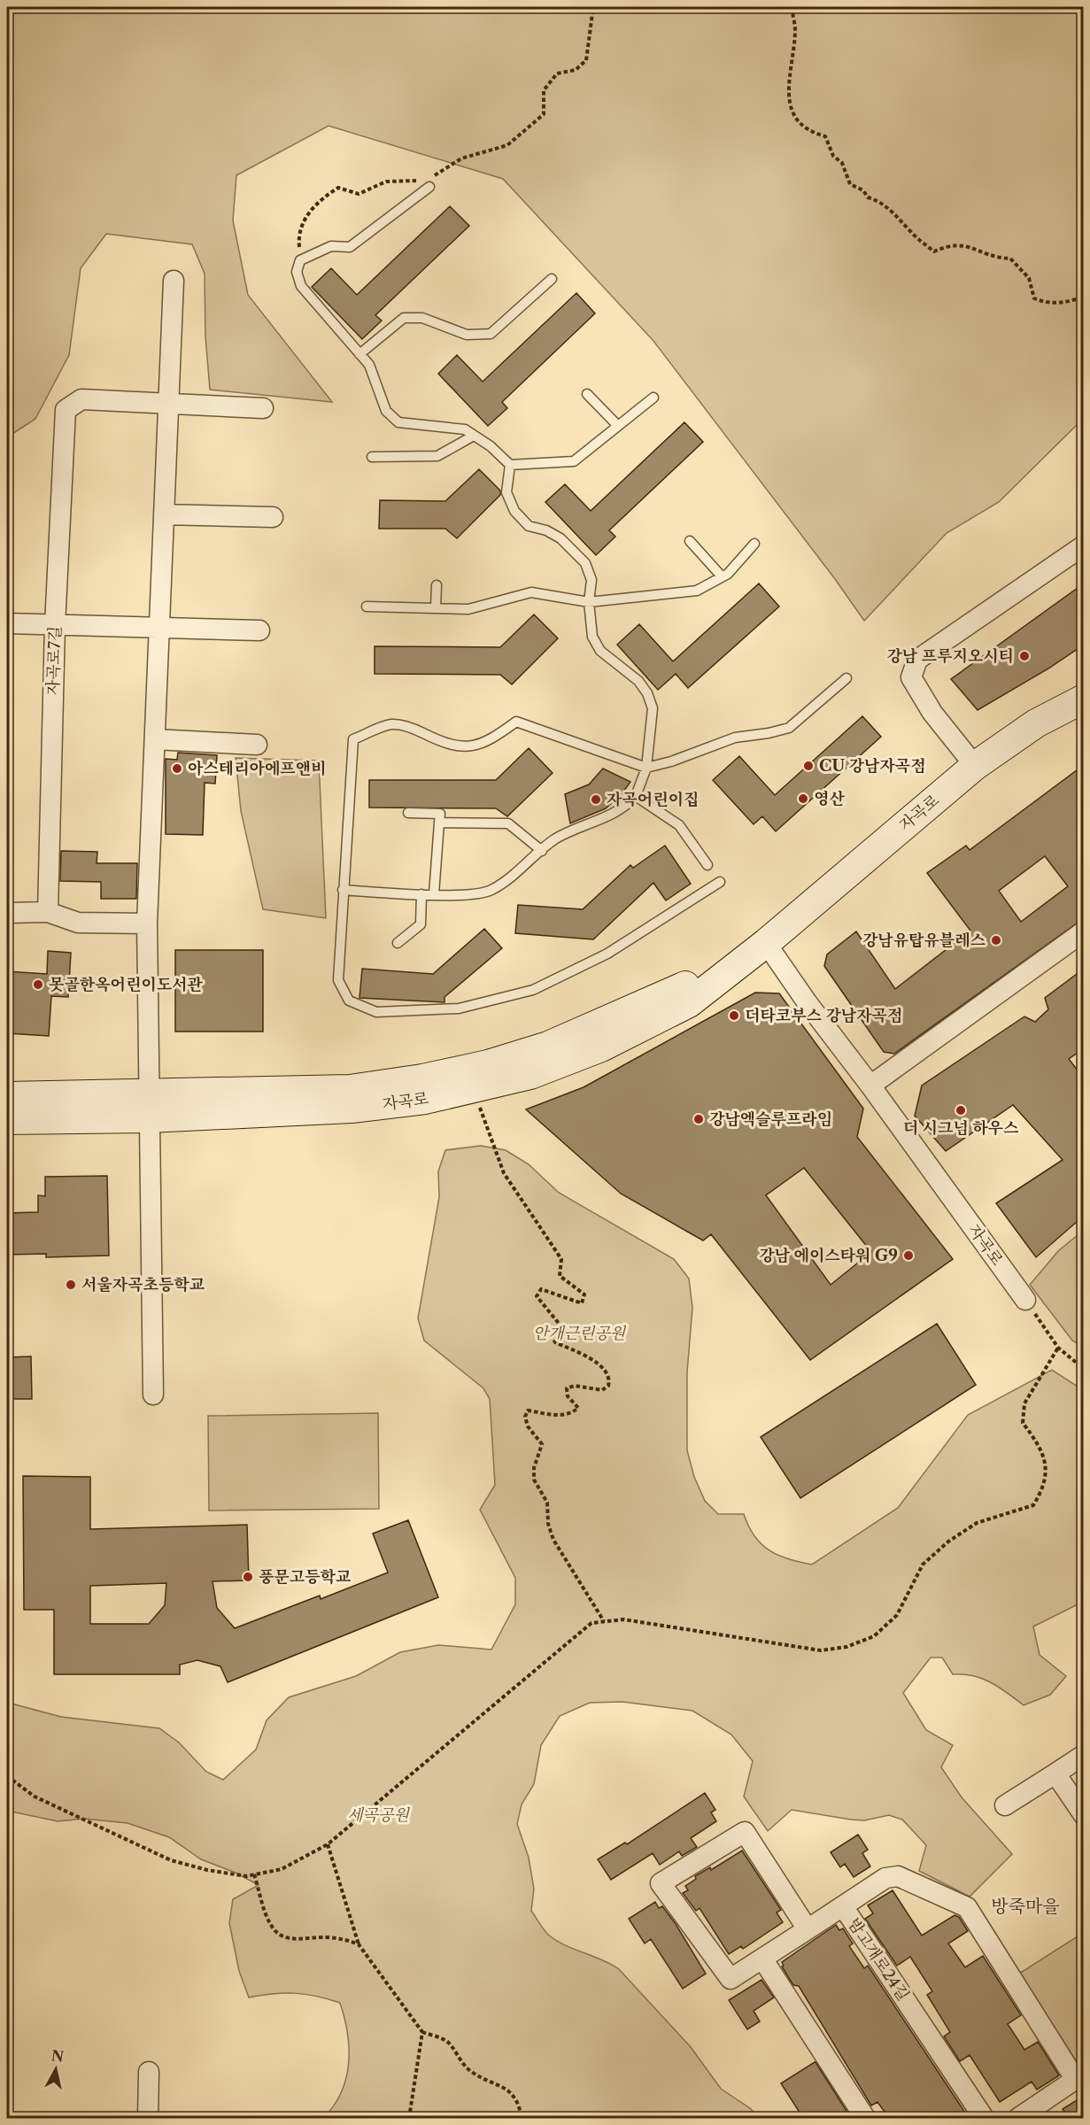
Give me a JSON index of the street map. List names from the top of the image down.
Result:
{
  "streets": {
    "main road": ["자곡로"],
    "street": ["자곡로7길", "밤고개로24길"]
  },
  "districts": ["방죽마을"],
  "parks": ["안개근린공원", "세곡공원"],
  "places": [
    "강남 프루지오시티",
    "CU 강남자곡점",
    "아스테리아에프앤비",
    "영산",
    "자곡어린이집",
    "강남유탑유블레스",
    "못골한옥어린이도서관",
    "더타코부스 강남자곡점",
    "더 시그넘 하우스",
    "강남엑슬루프라임",
    "강남 에이스타워 G9",
    "서울자곡초등학교",
    "풍문고등학교"
  ],
  "north": "top"
}
